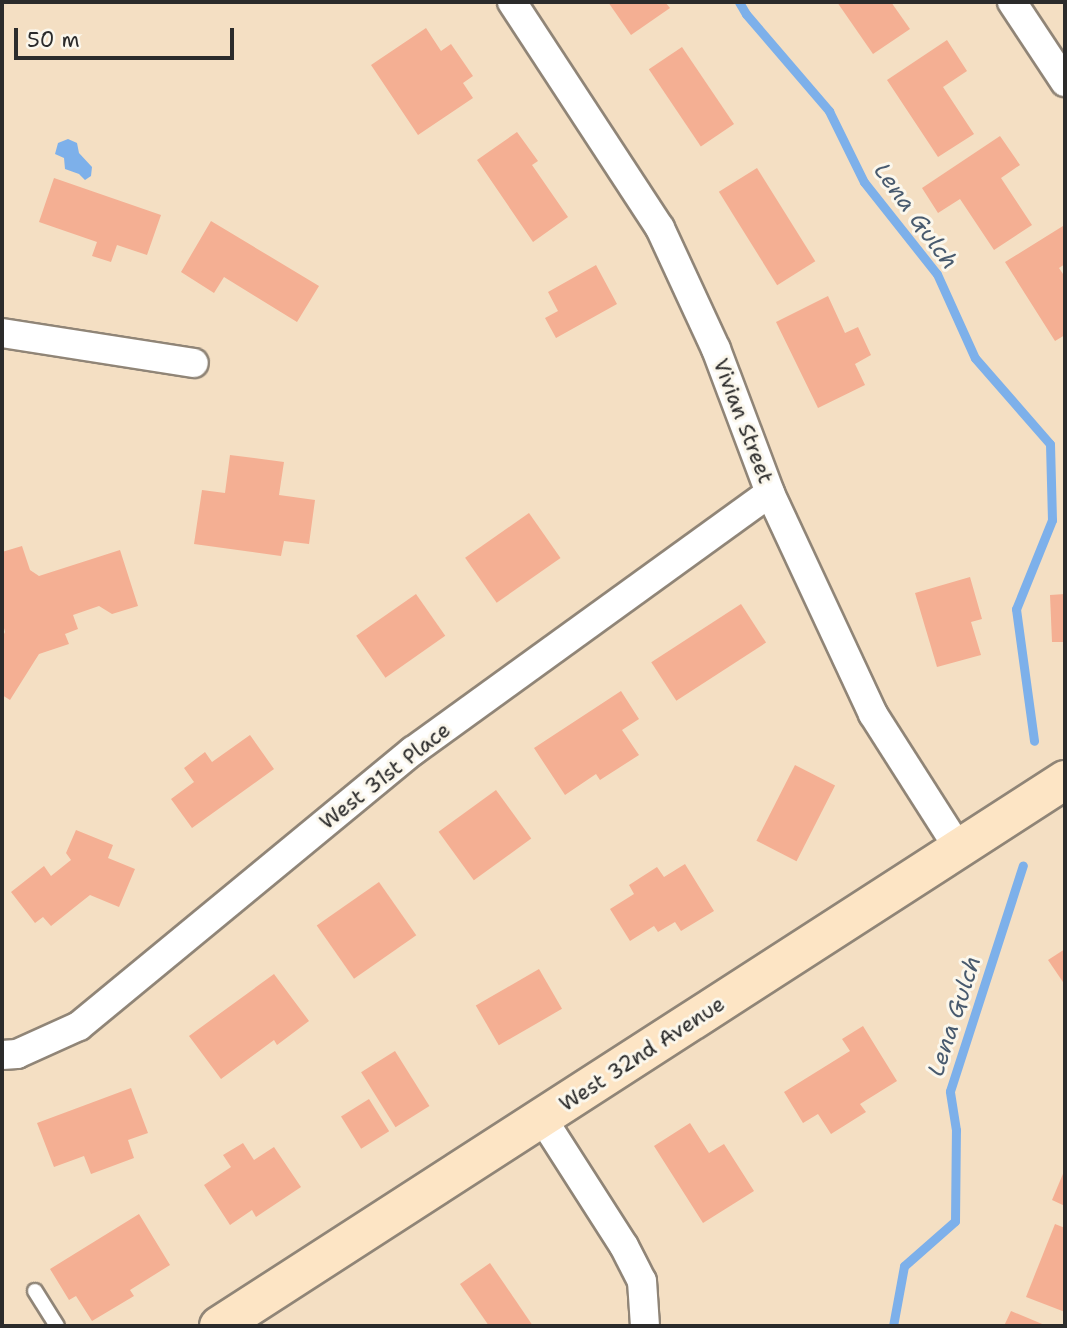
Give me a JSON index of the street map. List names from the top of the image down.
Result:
{
  "streets": {
    "street": ["Vivian Street", "West 31st Place", "West 32nd Avenue"]
  },
  "crossings": [
    ["Vivian Street", "West 31st Place"],
    ["Vivian Street", "West 32nd Avenue"]
  ],
  "water": ["Lena Gulch"],
  "scale_bar": "50 m"
}
